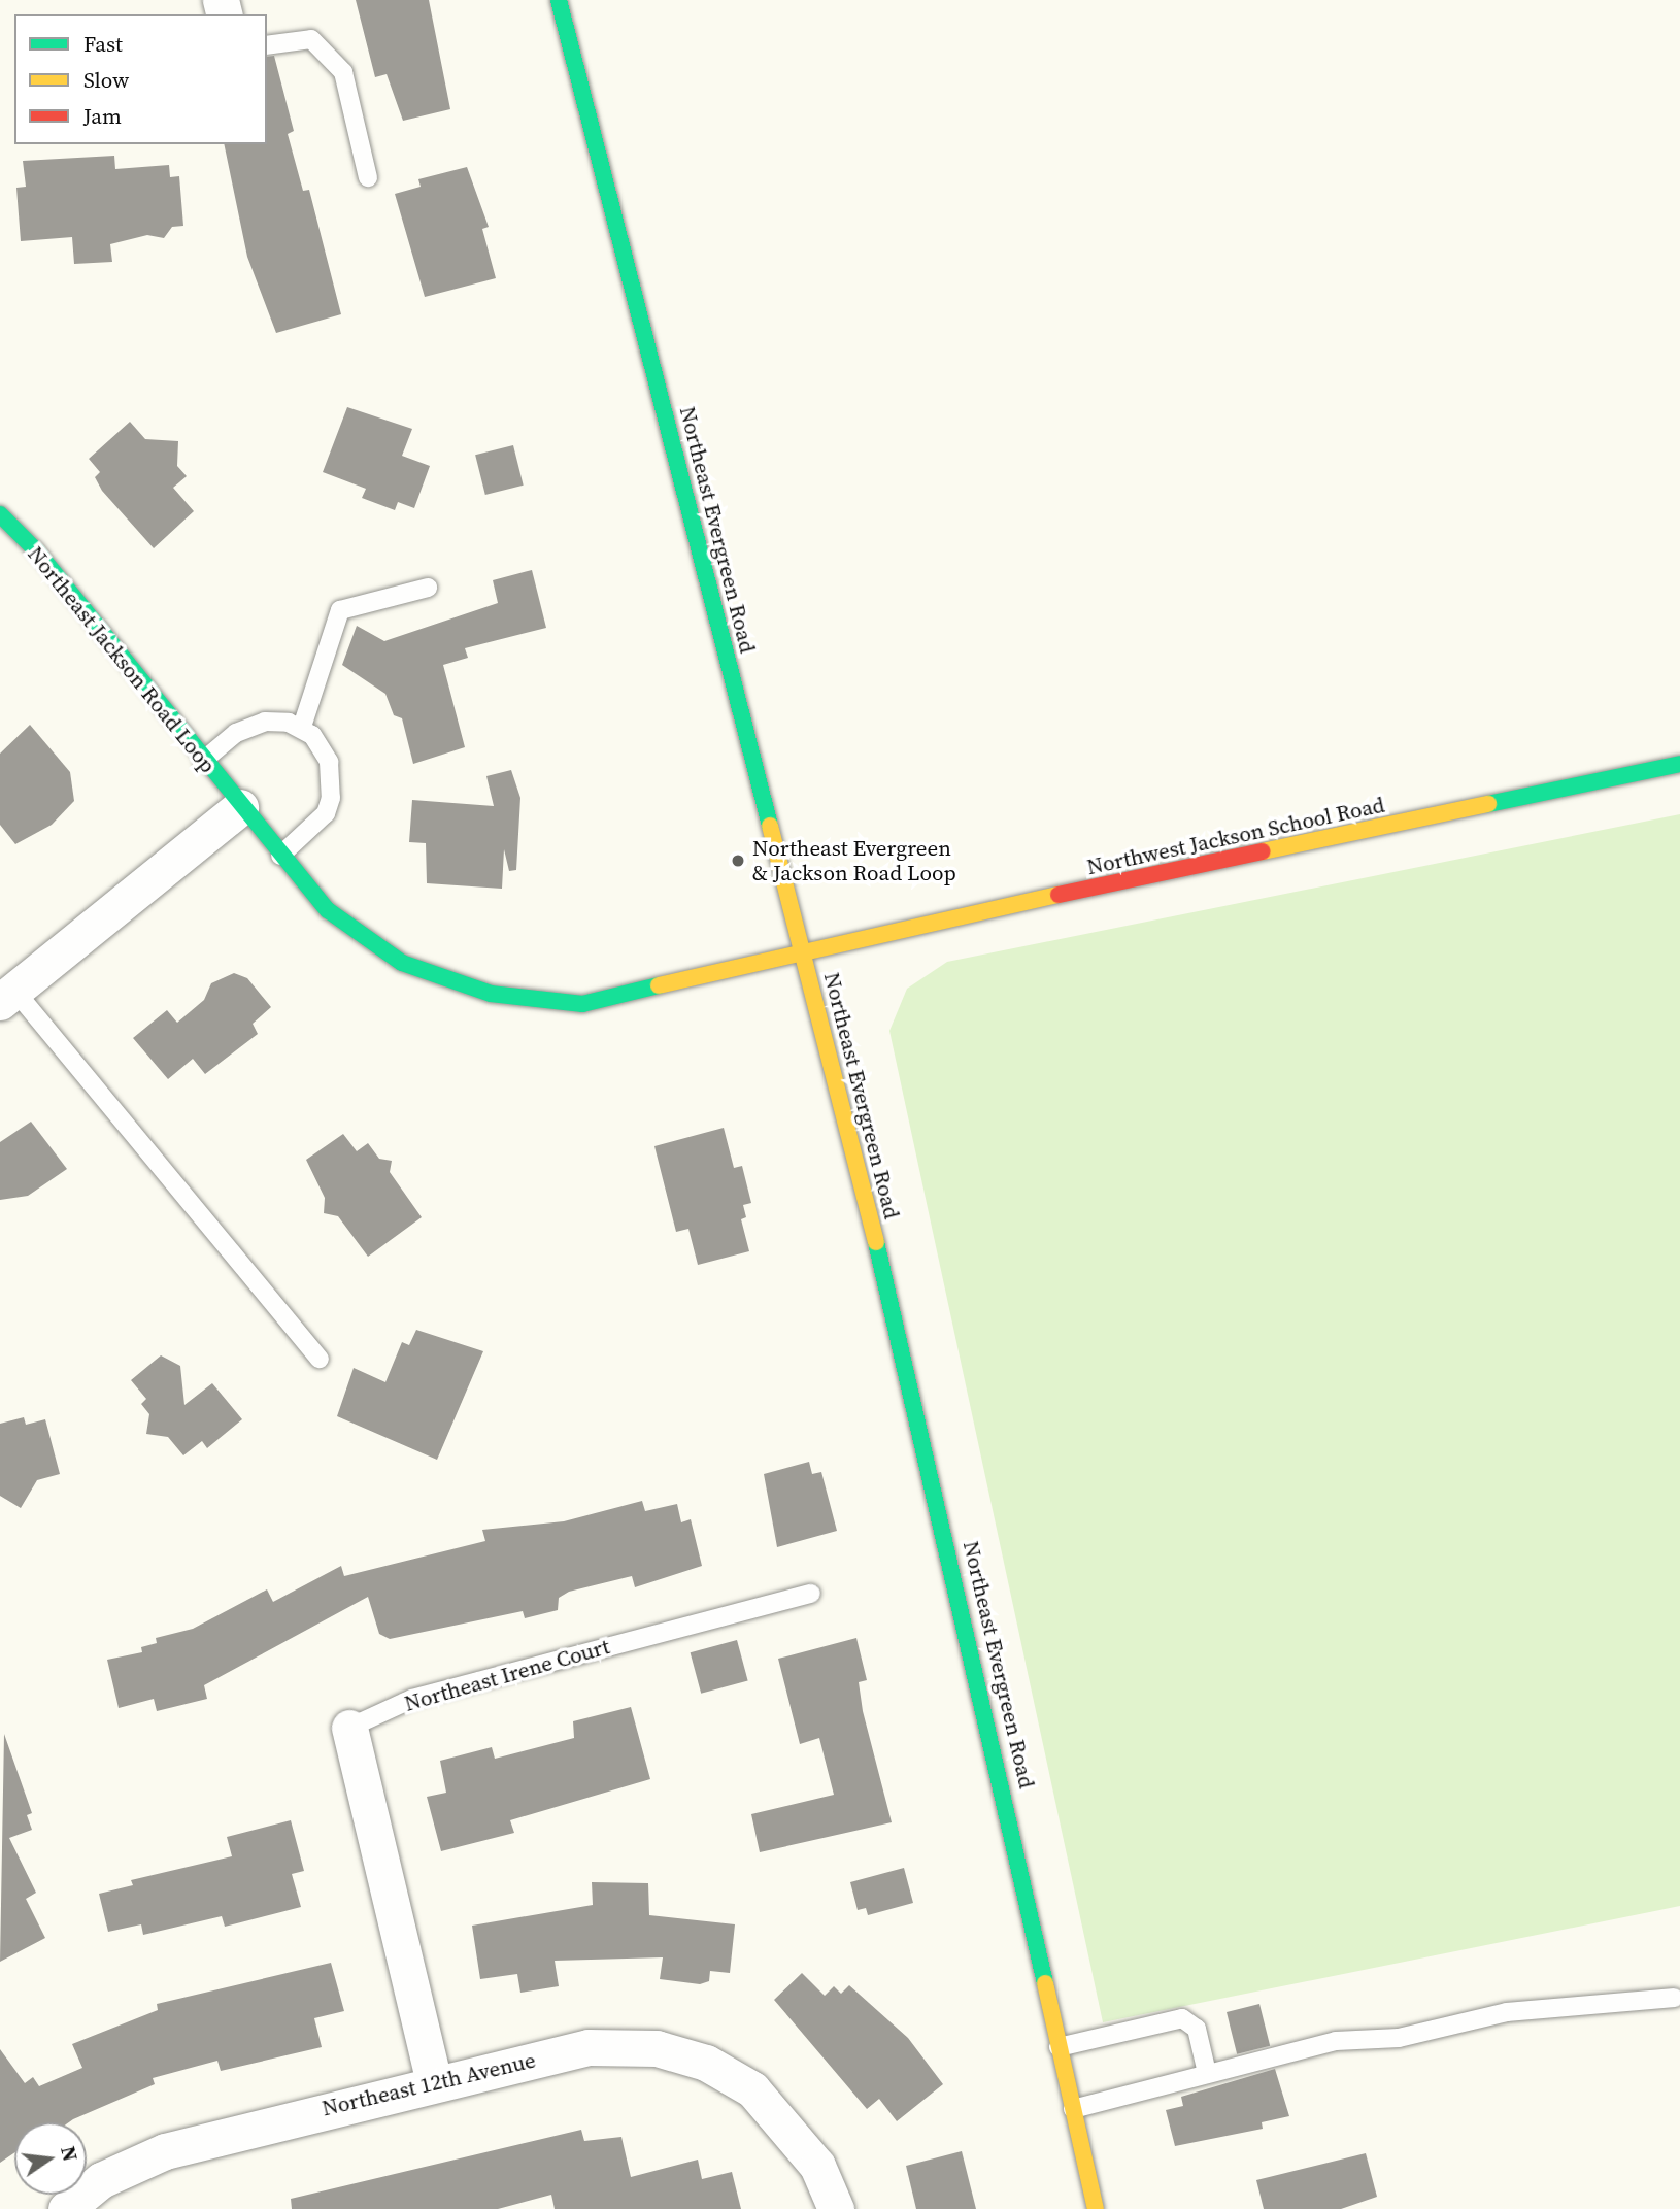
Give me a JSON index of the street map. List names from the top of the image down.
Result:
{
  "streets": {
    "main road": ["Northeast Evergreen Road", "Northeast Jackson Road Loop", "Northwest Jackson School Road"],
    "street": ["Northeast Irene Court", "Northeast 12th Avenue"]
  },
  "crossings": [
    ["Northeast Evergreen Road", "Northeast Jackson Road Loop"],
    ["Northeast Evergreen Road", "Northwest Jackson School Road"],
    ["Northeast Jackson Road Loop", "Northwest Jackson School Road"],
    ["Northeast Irene Court", "Northeast 12th Avenue"]
  ],
  "places": ["Northeast Evergreen & Jackson Road Loop"],
  "legend": ["Fast", "Slow", "Jam"],
  "north": "right"
}
